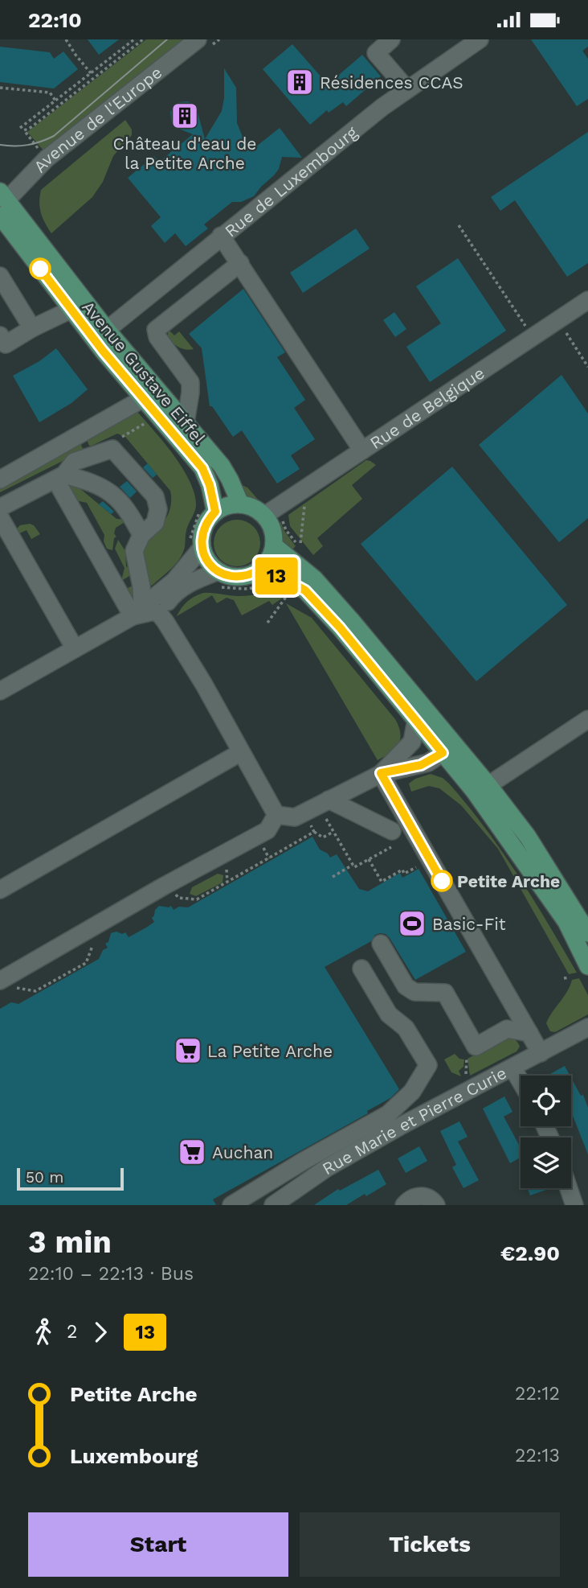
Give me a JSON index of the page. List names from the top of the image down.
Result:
{
  "streets": {
    "main road": ["Avenue Gustave Eiffel"],
    "street": [
      "Avenue de l'Europe",
      "Rue de Luxembourg",
      "Rue de Belgique",
      "Rue Marie et Pierre Curie"
    ]
  },
  "crossings": [
    ["Avenue de l'Europe", "Avenue Gustave Eiffel"],
    ["Rue de Luxembourg", "Avenue Gustave Eiffel"],
    ["Avenue Gustave Eiffel", "Rue de Belgique"]
  ],
  "places": {
    "building": ["Résidences CCAS", "Château d'eau de la Petite Arche"],
    "other": ["Petite Arche"],
    "sports": ["Basic-Fit"],
    "supermarket": ["La Petite Arche", "Auchan"]
  },
  "lines": ["bus line 13"],
  "scale_bar": "50 m",
  "page": {
    "status": "22:10",
    "on_map": "13",
    "scale": "50 m",
    "heading": ["3 min", "22:10 – 22:13 · Bus", "€2.90"],
    "legs": ["2", "13"],
    "list": [
      {
        "name": "Petite Arche",
        "value": "22:12"
      },
      {
        "name": "Luxembourg",
        "value": "22:13"
      }
    ],
    "buttons": ["Start", "Tickets"]
  }
}
